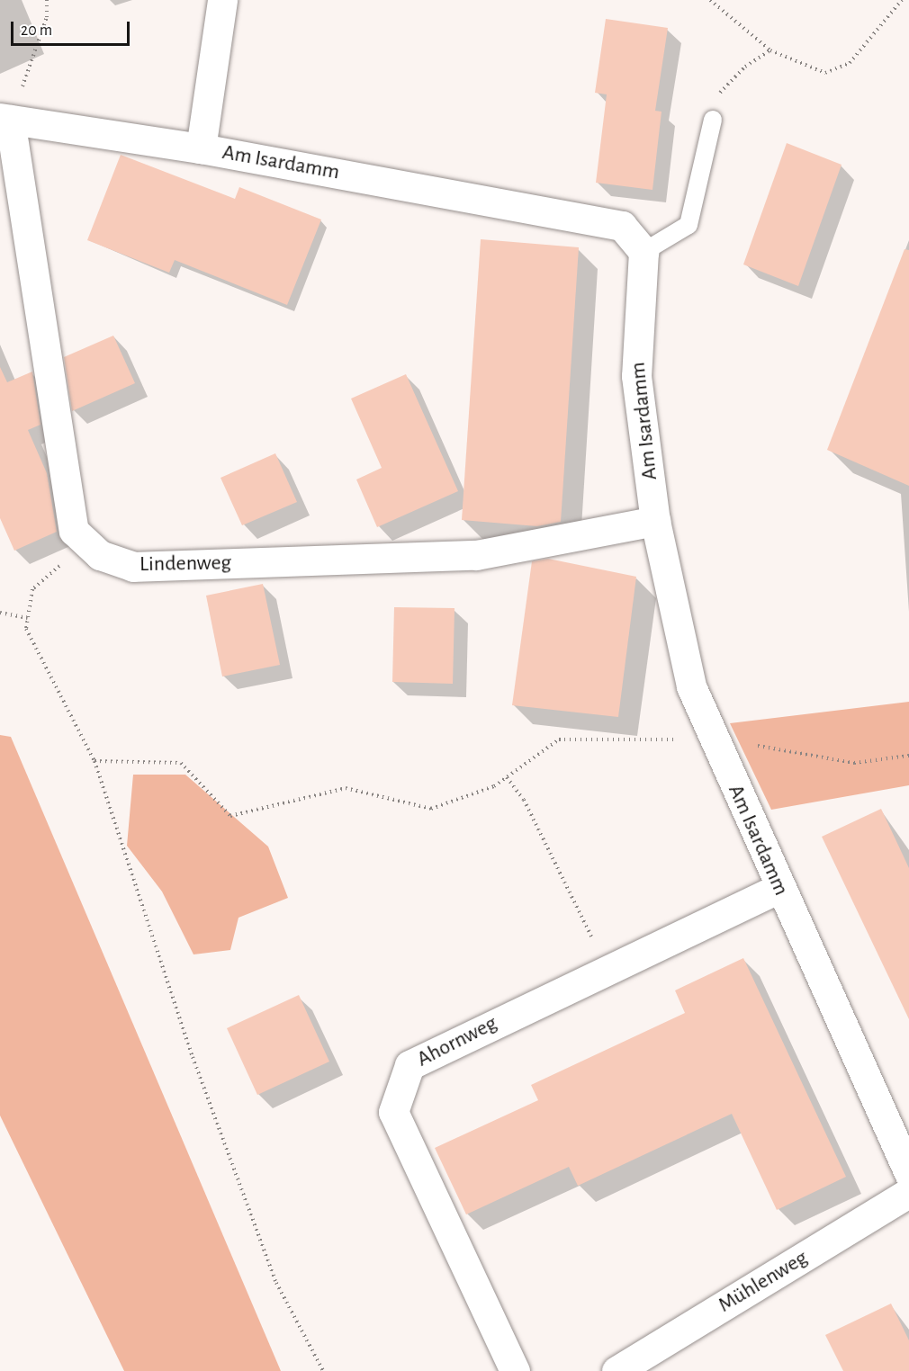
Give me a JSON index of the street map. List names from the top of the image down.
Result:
{
  "streets": {
    "street": [
      "Am Isardamm",
      "Lindenweg",
      "Ahornweg",
      "Mühlenweg"
    ]
  },
  "crossings": [
    ["Am Isardamm", "Lindenweg"],
    ["Am Isardamm", "Ahornweg"]
  ],
  "scale_bar": "20 m"
}
